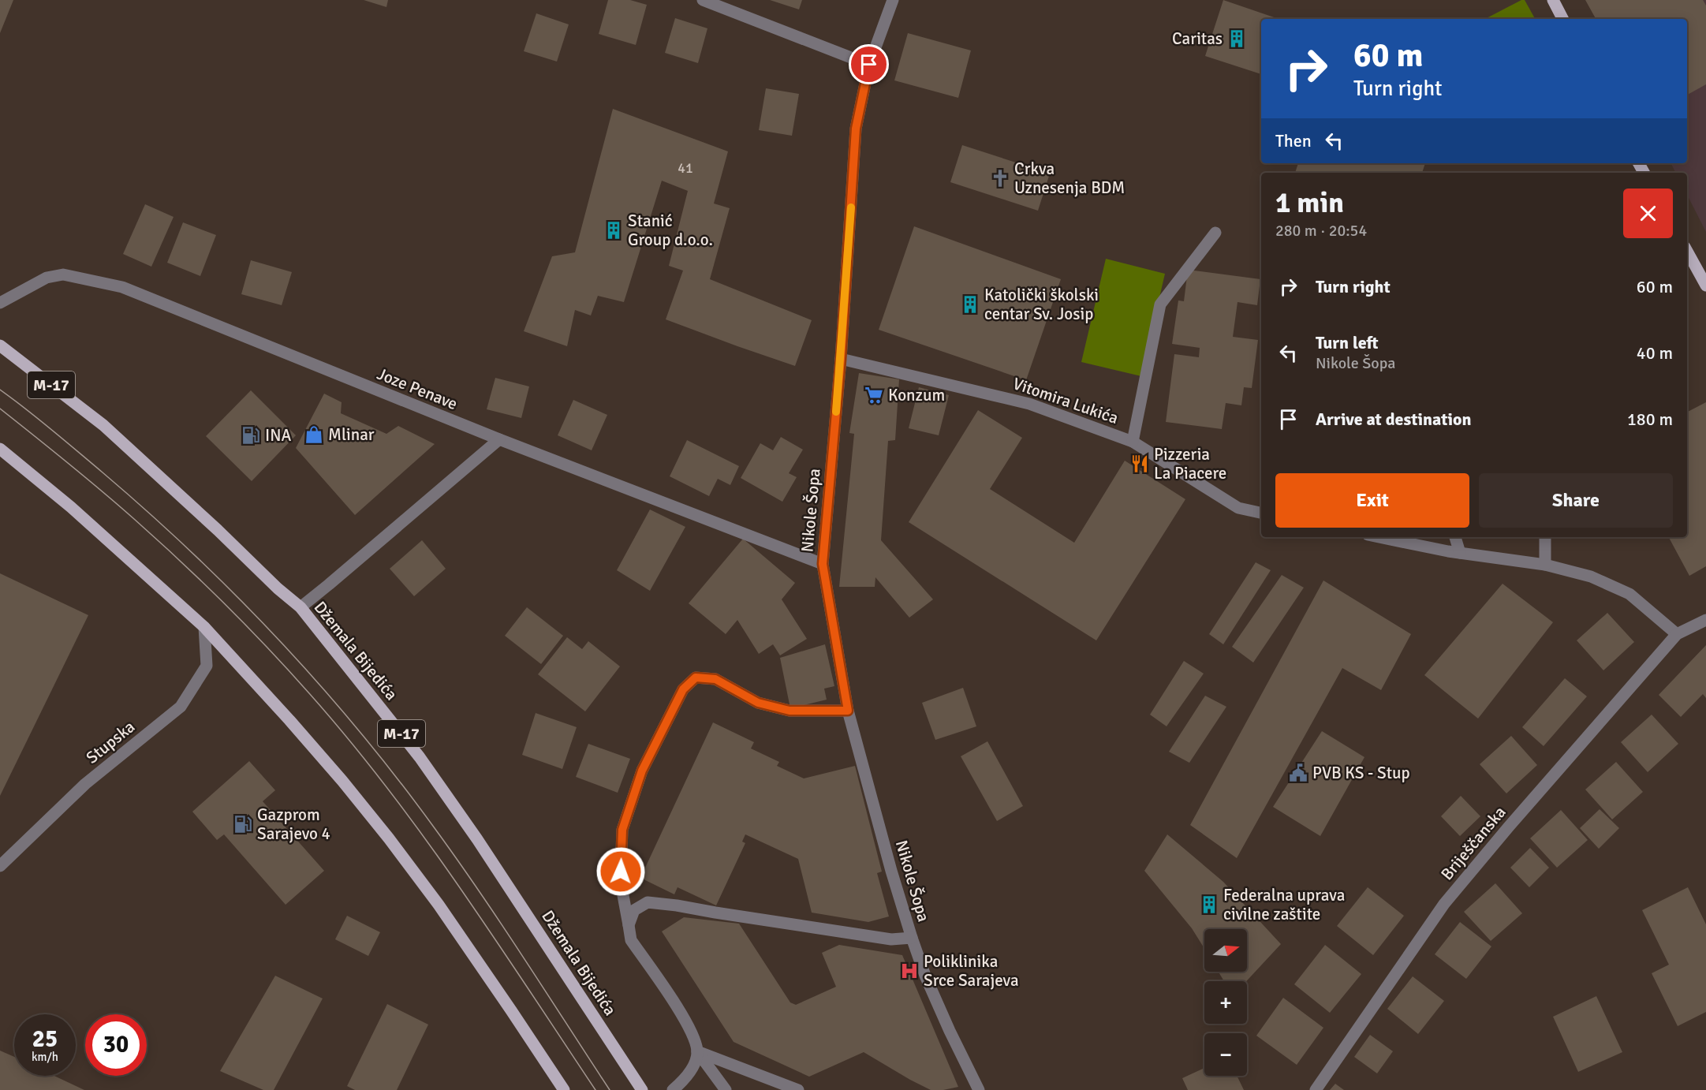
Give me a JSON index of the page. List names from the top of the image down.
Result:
{
  "streets": {
    "main road": ["M-17", "Džemala Bijedića"],
    "street": [
      "Joze Penave",
      "Vitomira Lukića",
      "Nikole Šopa",
      "Stupska",
      "Briješčanska"
    ]
  },
  "crossings": [
    ["Joze Penave", "Nikole Šopa"],
    ["Vitomira Lukića", "Nikole Šopa"]
  ],
  "places": {
    "building": [
      "Caritas",
      "Stanić Group d.o.o.",
      "Katolički školski centar Sv. Josip",
      "Federalna uprava civilne zaštite"
    ],
    "church": ["Crkva Uznesenja BDM"],
    "supermarket": ["Konzum"],
    "shop": ["Mlinar"],
    "fuel station": ["INA", "Gazprom Sarajevo 4"],
    "restaurant": ["Pizzeria La Piacere"],
    "public building": ["PVB KS - Stup"],
    "hospital": ["Poliklinika Srce Sarajeva"]
  },
  "house_numbers": ["41"],
  "north": "right",
  "page": {
    "turn": ["60 m", "Turn right"],
    "then": "Then",
    "heading": ["1 min", "280 m · 20:54"],
    "list": [
      {
        "name": "Turn right",
        "value": "60 m"
      },
      {
        "name": "Turn left",
        "note": "Nikole Šopa",
        "value": "40 m"
      },
      {
        "name": "Arrive at destination",
        "value": "180 m"
      }
    ],
    "buttons": ["Exit", "Share"],
    "map_buttons": ["+", "−"],
    "speed": "25 km/h",
    "limit": "30"
  }
}
